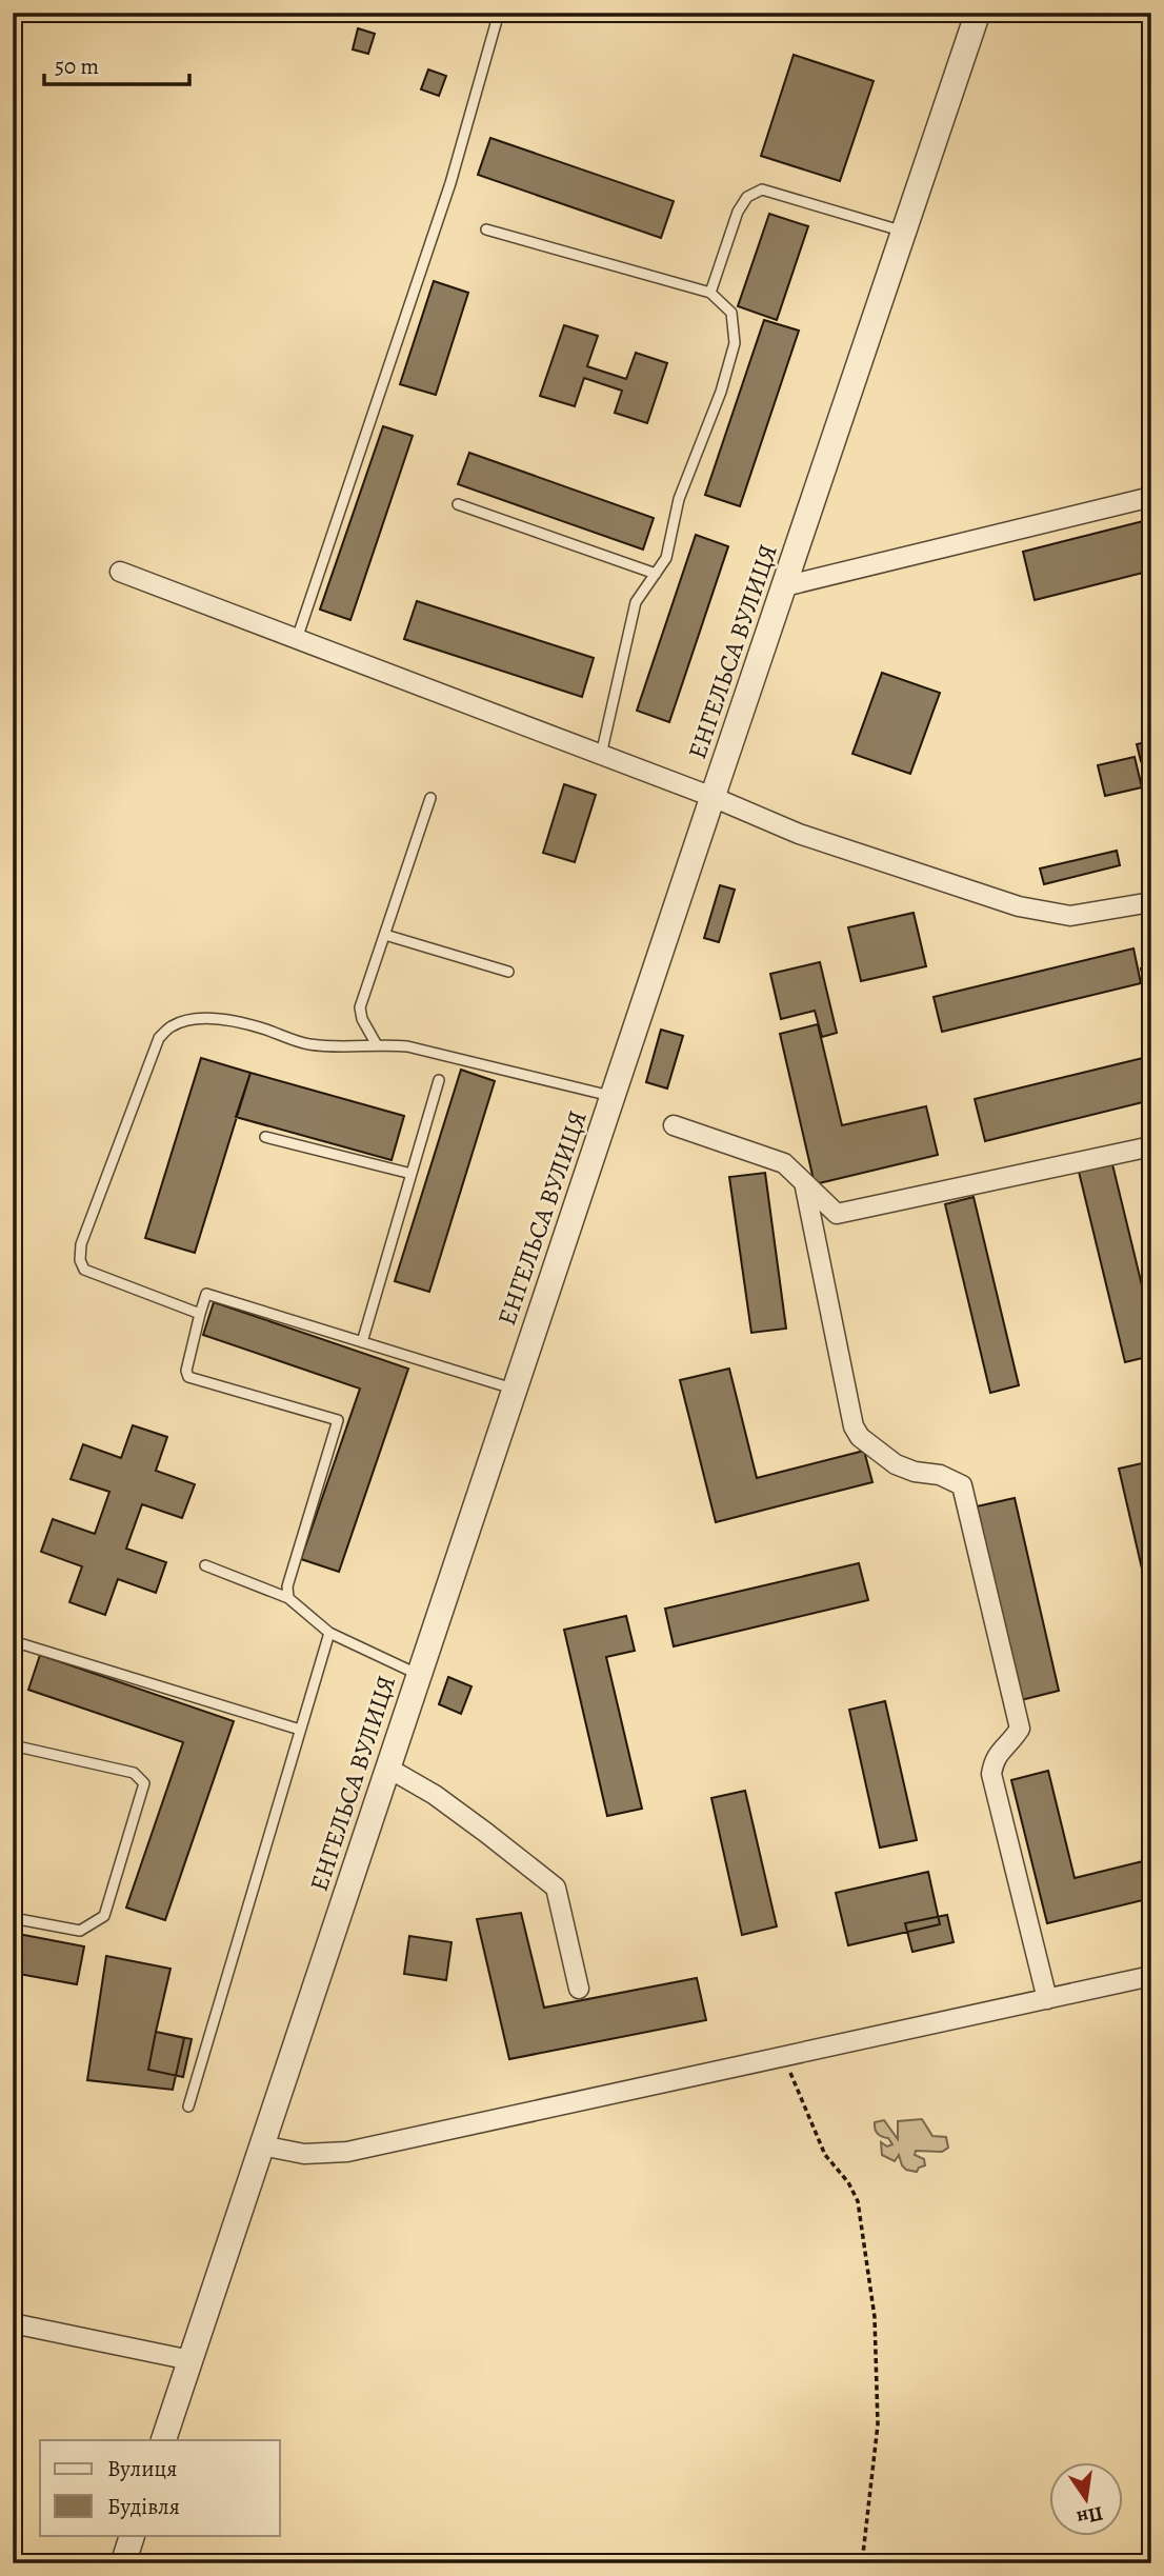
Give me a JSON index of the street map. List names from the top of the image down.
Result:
{
  "streets": {
    "street": ["ЕНГЕЛЬСА ВУЛИЦЯ"]
  },
  "legend": ["Вулиця", "Будівля"],
  "scale_bar": "50 m",
  "north": "bottom"
}
